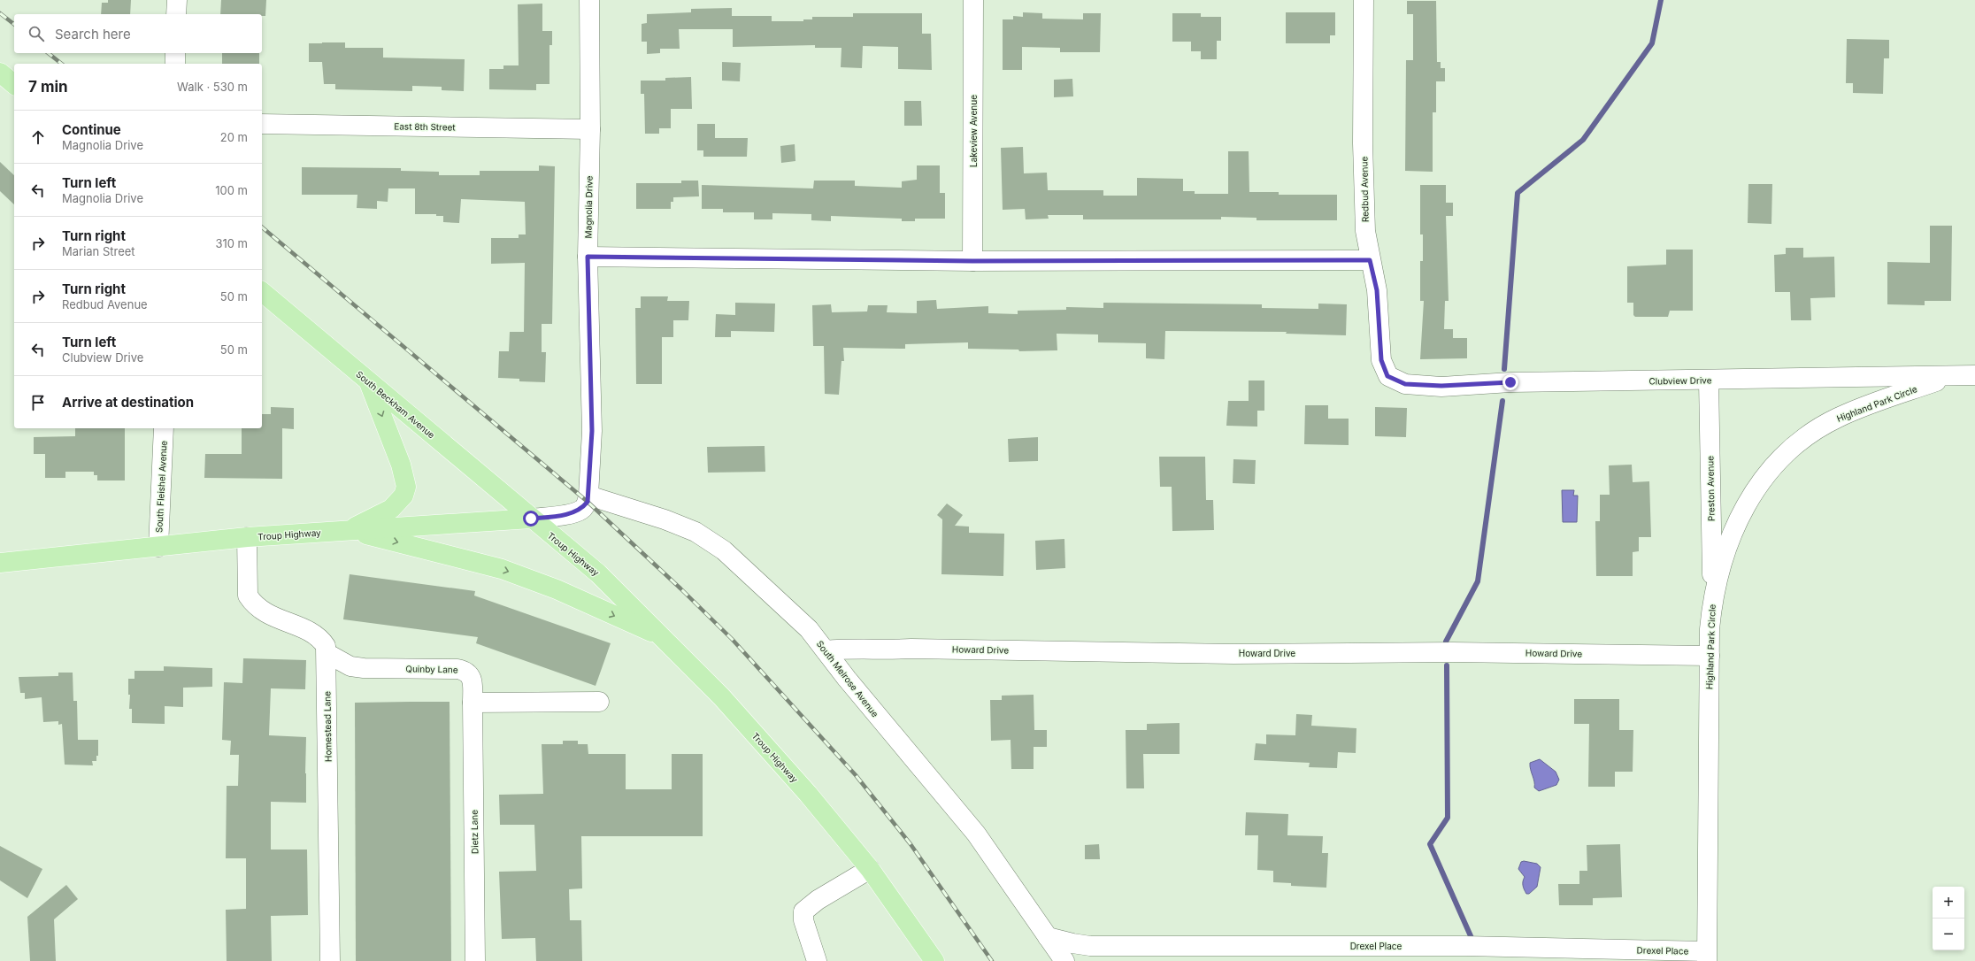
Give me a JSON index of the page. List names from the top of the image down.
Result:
{
  "streets": {
    "main road": ["South Beckham Avenue", "Troup Highway"],
    "street": [
      "East 8th Street",
      "Lakeview Avenue",
      "Redbud Avenue",
      "Magnolia Drive",
      "Clubview Drive",
      "Highland Park Circle",
      "South Fleishel Avenue",
      "Preston Avenue",
      "Howard Drive",
      "Quinby Lane",
      "South Melrose Avenue",
      "Homestead Lane",
      "Dietz Lane",
      "Drexel Place"
    ]
  },
  "crossings": [
    ["East 8th Street", "Magnolia Drive"],
    ["Redbud Avenue", "Clubview Drive"],
    ["Magnolia Drive", "South Beckham Avenue"],
    ["Magnolia Drive", "Troup Highway"],
    ["Magnolia Drive", "South Melrose Avenue"],
    ["Clubview Drive", "Highland Park Circle"],
    ["Clubview Drive", "Preston Avenue"],
    ["Highland Park Circle", "Preston Avenue"],
    ["Highland Park Circle", "Howard Drive"],
    ["Highland Park Circle", "Drexel Place"],
    ["South Beckham Avenue", "Troup Highway"],
    ["South Fleishel Avenue", "Troup Highway"],
    ["Troup Highway", "Homestead Lane"],
    ["Howard Drive", "South Melrose Avenue"],
    ["Quinby Lane", "Homestead Lane"],
    ["Quinby Lane", "Dietz Lane"],
    ["South Melrose Avenue", "Drexel Place"]
  ],
  "page": {
    "search": "Search here",
    "heading": ["7 min", "Walk · 530 m"],
    "list": [
      ["Continue", "Magnolia Drive", "20 m"],
      ["Turn left", "Magnolia Drive", "100 m"],
      ["Turn right", "Marian Street", "310 m"],
      ["Turn right", "Redbud Avenue", "50 m"],
      ["Turn left", "Clubview Drive", "50 m"],
      "Arrive at destination"
    ],
    "map_buttons": ["+", "−"]
  }
}
